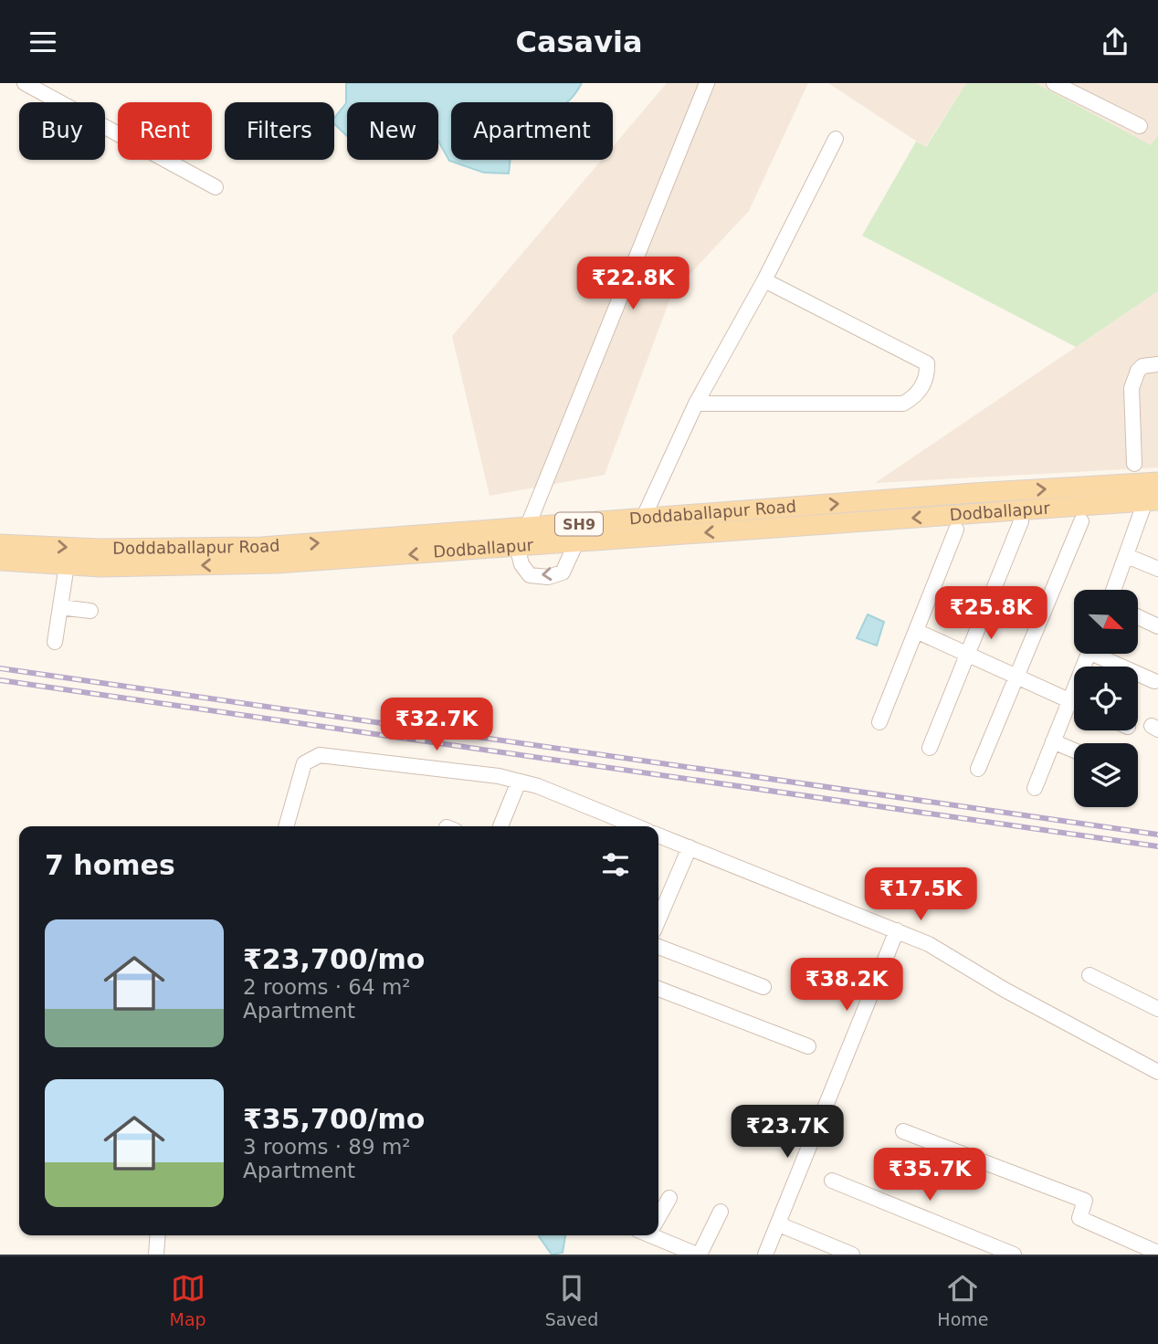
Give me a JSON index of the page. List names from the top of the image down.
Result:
{
  "streets": {
    "main road": ["Dodballapur", "Doddaballapur Road", "SH9"]
  },
  "one_way": ["Dodballapur", "Doddaballapur Road"],
  "north": "bottom right",
  "page": {
    "header": "Casavia",
    "chip": [
      "Buy",
      "Rent",
      "Filters",
      "New",
      "Apartment"
    ],
    "price": [
      "₹22.8K",
      "₹25.8K",
      "₹32.7K",
      "₹17.5K",
      "₹38.2K",
      "₹23.7K",
      "₹35.7K"
    ],
    "heading": "7 homes",
    "list": [
      {
        "name": "₹23,700/mo",
        "note": "2 rooms · 64 m² · Apartment"
      },
      {
        "name": "₹35,700/mo",
        "note": "3 rooms · 89 m² · Apartment"
      }
    ],
    "tabs": ["Map", "Saved", "Home"]
  }
}
